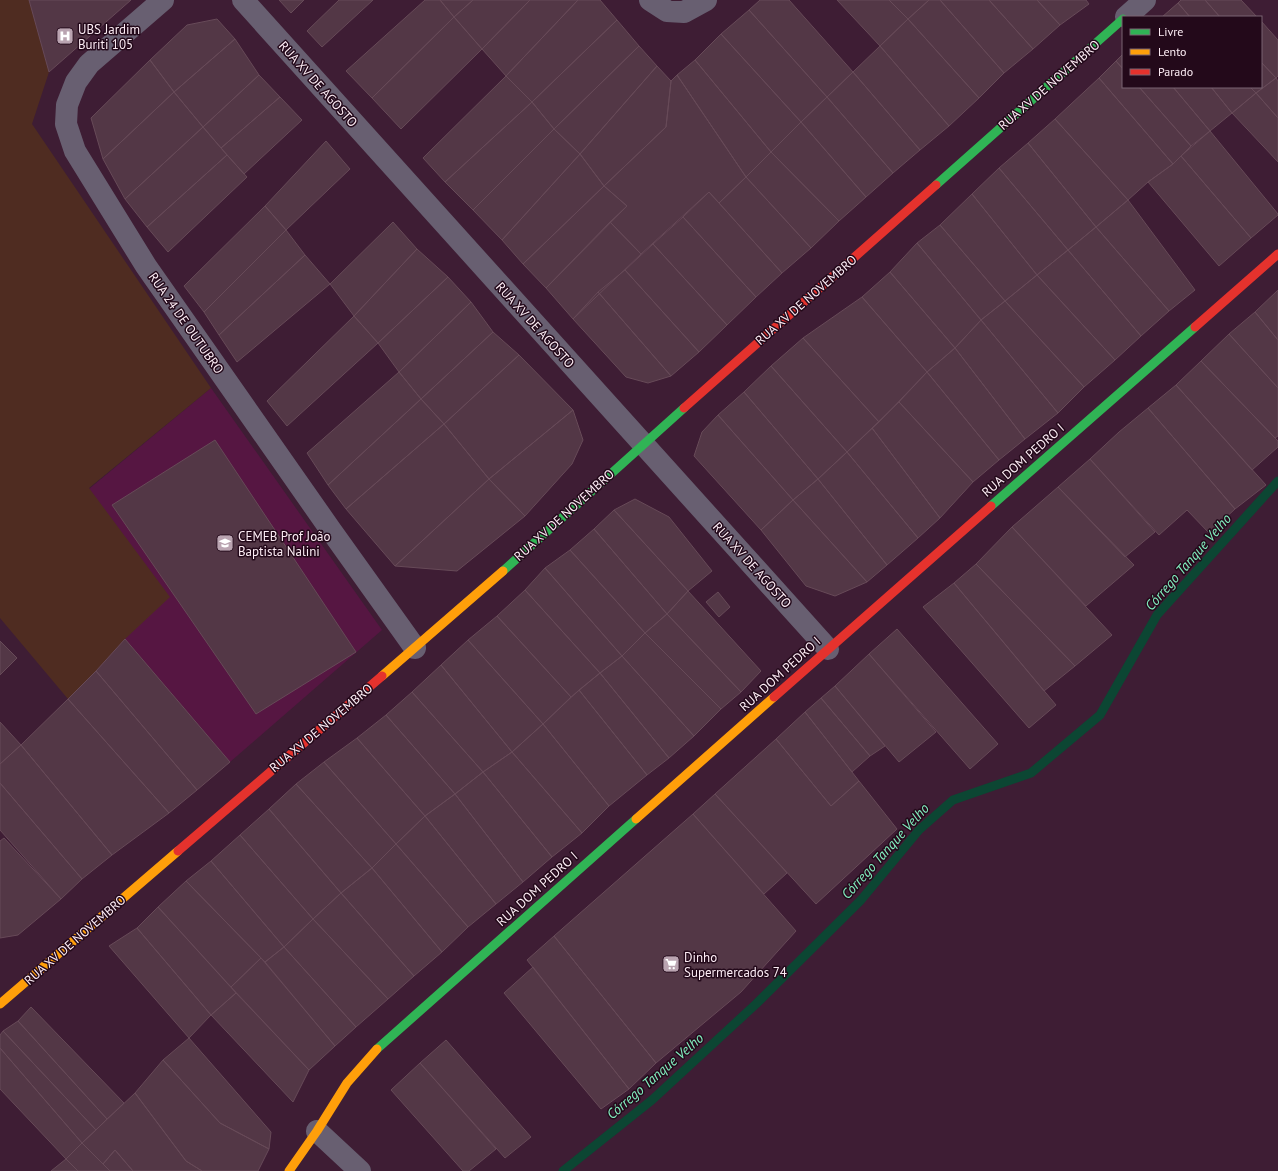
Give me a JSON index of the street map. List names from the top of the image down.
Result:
{
  "streets": {
    "street": [
      "RUA XV DE AGOSTO",
      "RUA XV DE NOVEMBRO",
      "RUA 24 DE OUTUBRO",
      "RUA DOM PEDRO I"
    ]
  },
  "crossings": [
    ["RUA XV DE AGOSTO", "RUA XV DE NOVEMBRO"],
    ["RUA XV DE AGOSTO", "RUA DOM PEDRO I"],
    ["RUA XV DE NOVEMBRO", "RUA 24 DE OUTUBRO"]
  ],
  "water": ["Córrego Tanque Velho"],
  "places": {
    "hospital": ["UBS Jardim Buriti 105"],
    "school or university": ["CEMEB Prof João Baptista Nalini"],
    "supermarket": ["Dinho Supermercados 74"]
  },
  "legend": ["Livre", "Lento", "Parado"]
}
